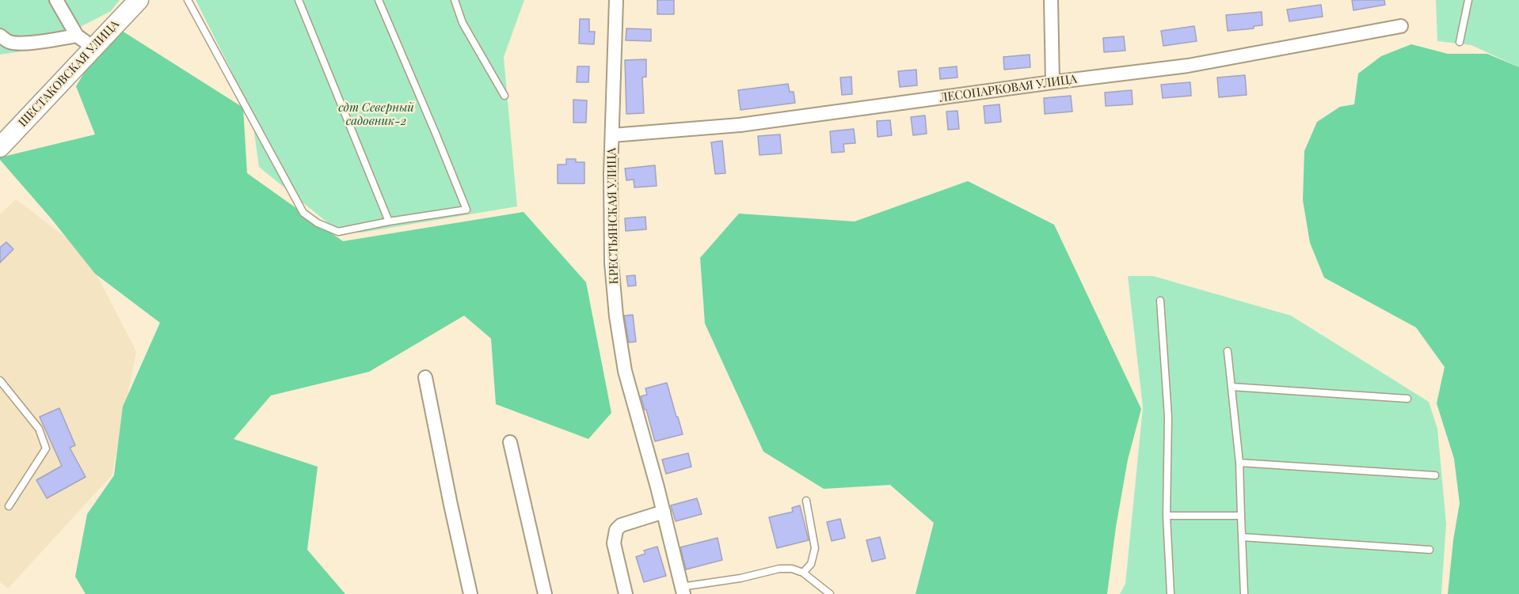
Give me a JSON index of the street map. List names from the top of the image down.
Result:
{
  "streets": {
    "main road": ["ШЕСТАКОВСКАЯ УЛИЦА"],
    "street": ["ЛЕСОПАРКОВАЯ УЛИЦА", "КРЕСТЬЯНСКАЯ УЛИЦА"]
  },
  "crossings": [
    ["ЛЕСОПАРКОВАЯ УЛИЦА", "КРЕСТЬЯНСКАЯ УЛИЦА"]
  ],
  "parks": ["сдт Северный садовник-2"]
}
